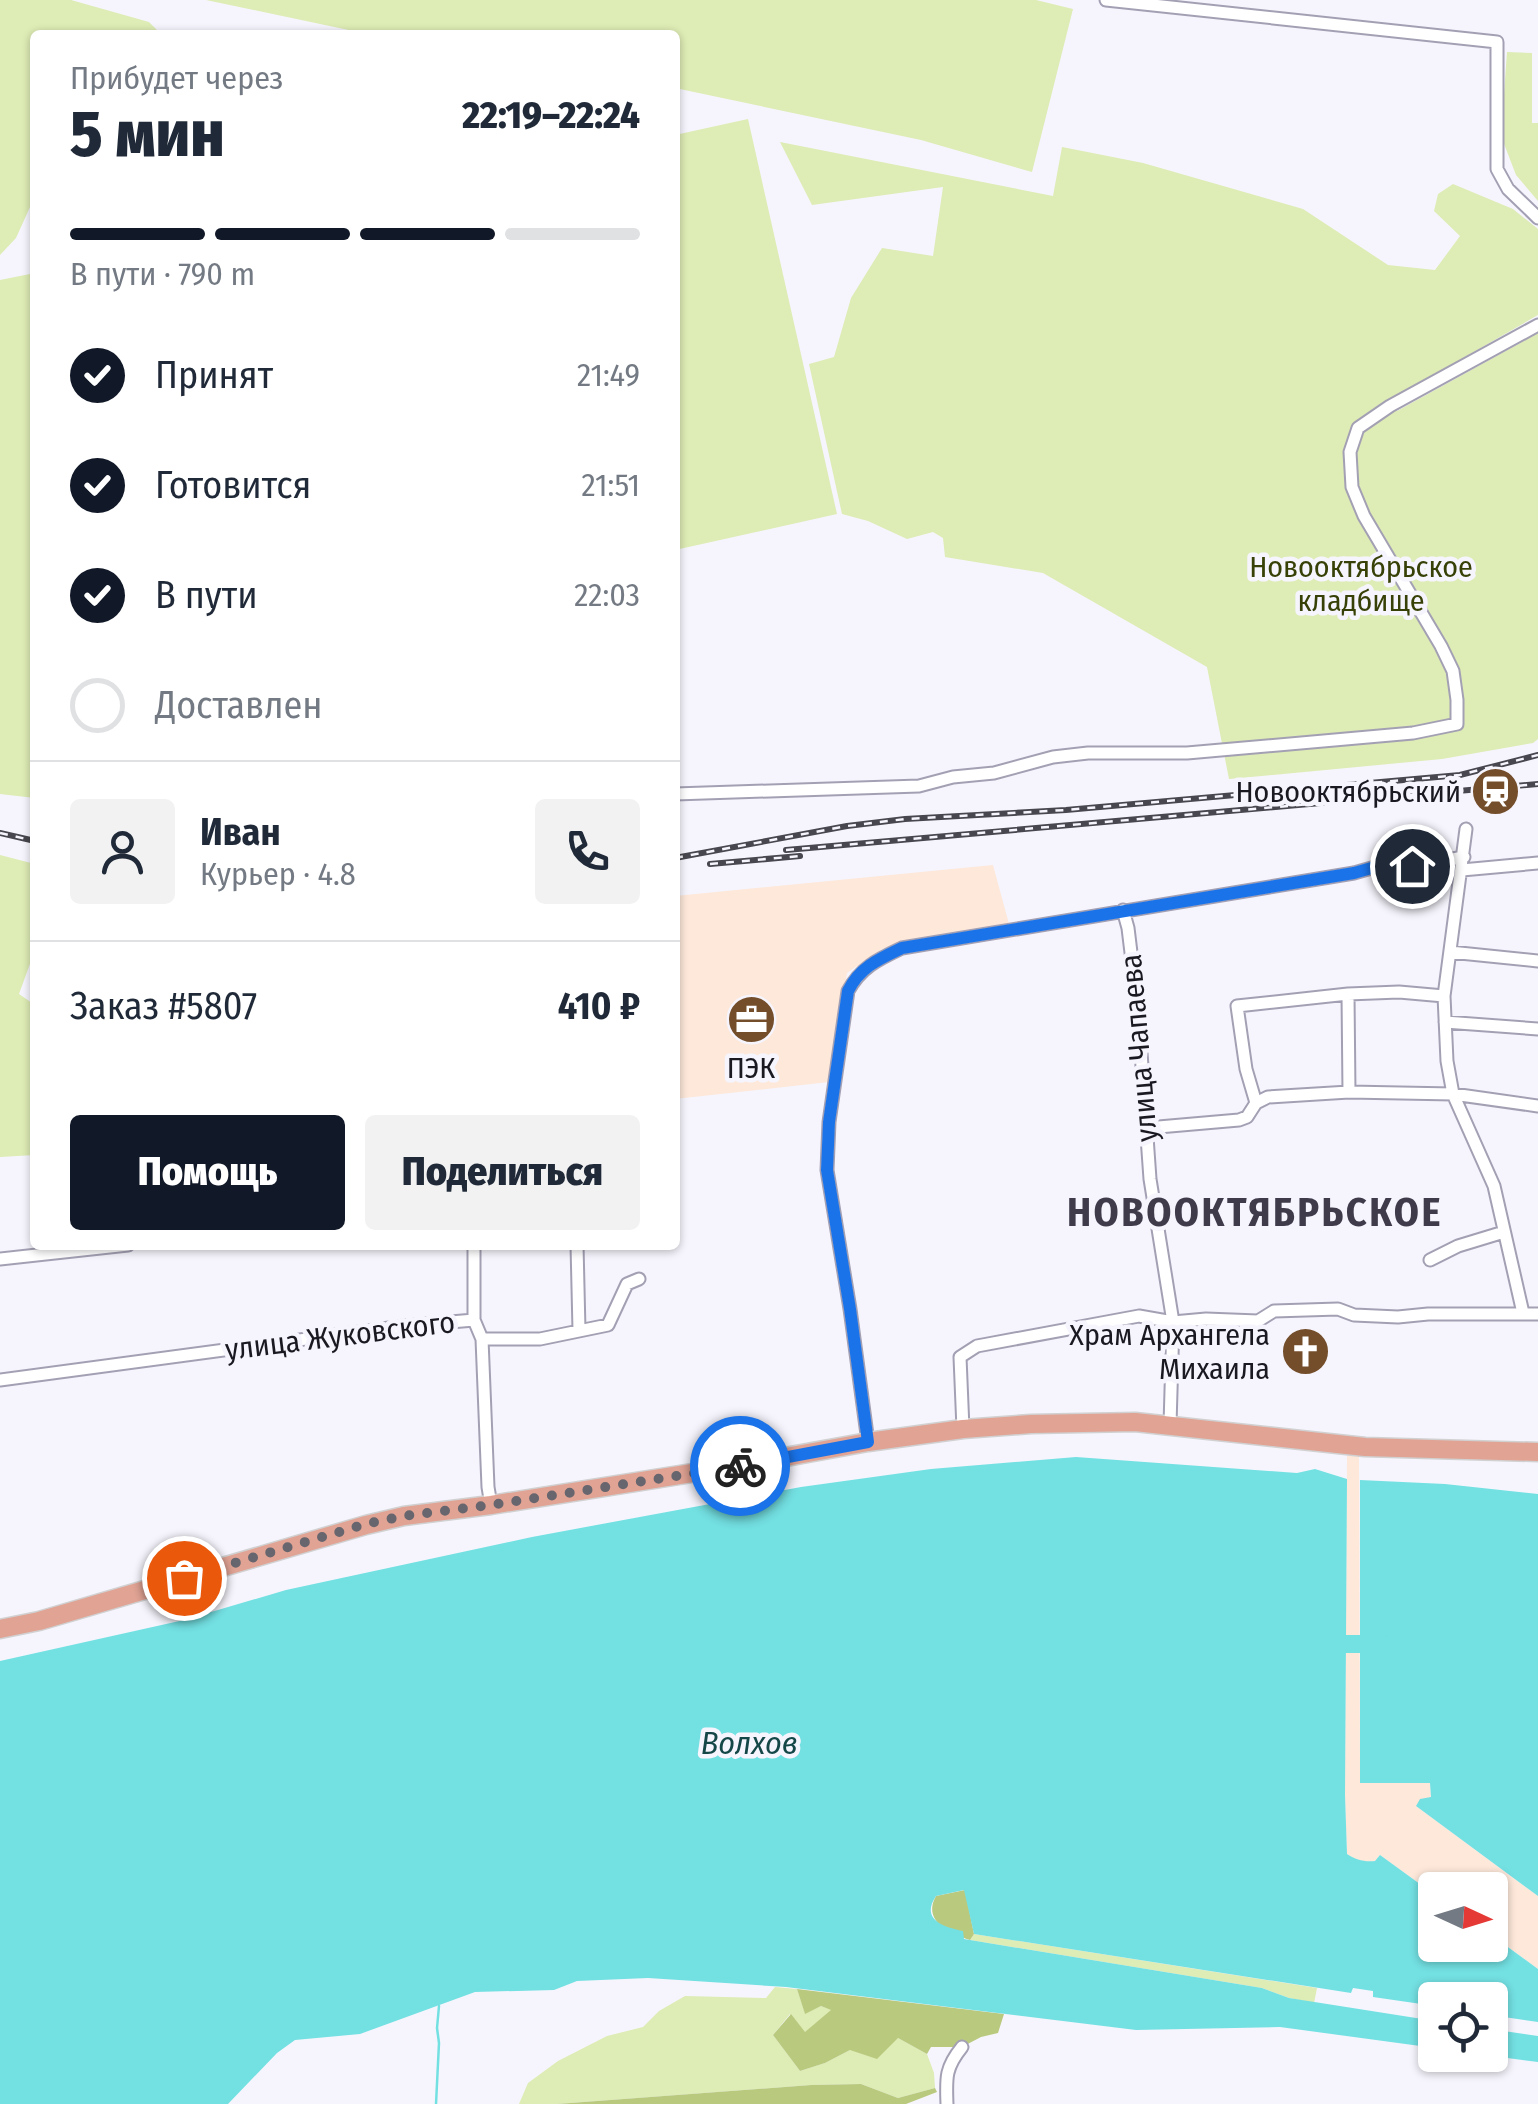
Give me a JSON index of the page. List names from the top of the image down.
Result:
{
  "streets": {
    "street": ["улица Чапаева", "улица Жуковского"]
  },
  "districts": ["НОВООКТЯБРЬСКОЕ"],
  "water": ["Волхов"],
  "parks": ["Новооктябрьское кладбище"],
  "places": {
    "station": ["Новооктябрьский"],
    "office": ["ПЭК"],
    "church": ["Храм Архангела Михаила"]
  },
  "north": "right",
  "page": {
    "heading": ["5 мин", "Прибудет через", "22:19–22:24"],
    "panel": [
      "Иван",
      "Курьер · 4.8",
      "Заказ #5807",
      "410 ₽"
    ],
    "bar": "В пути · 790 m",
    "list": [
      ["Принят", "21:49"],
      ["Готовится", "21:51"],
      ["В пути", "22:03"],
      "Доставлен"
    ],
    "buttons": ["Помощь", "Поделиться"]
  }
}
